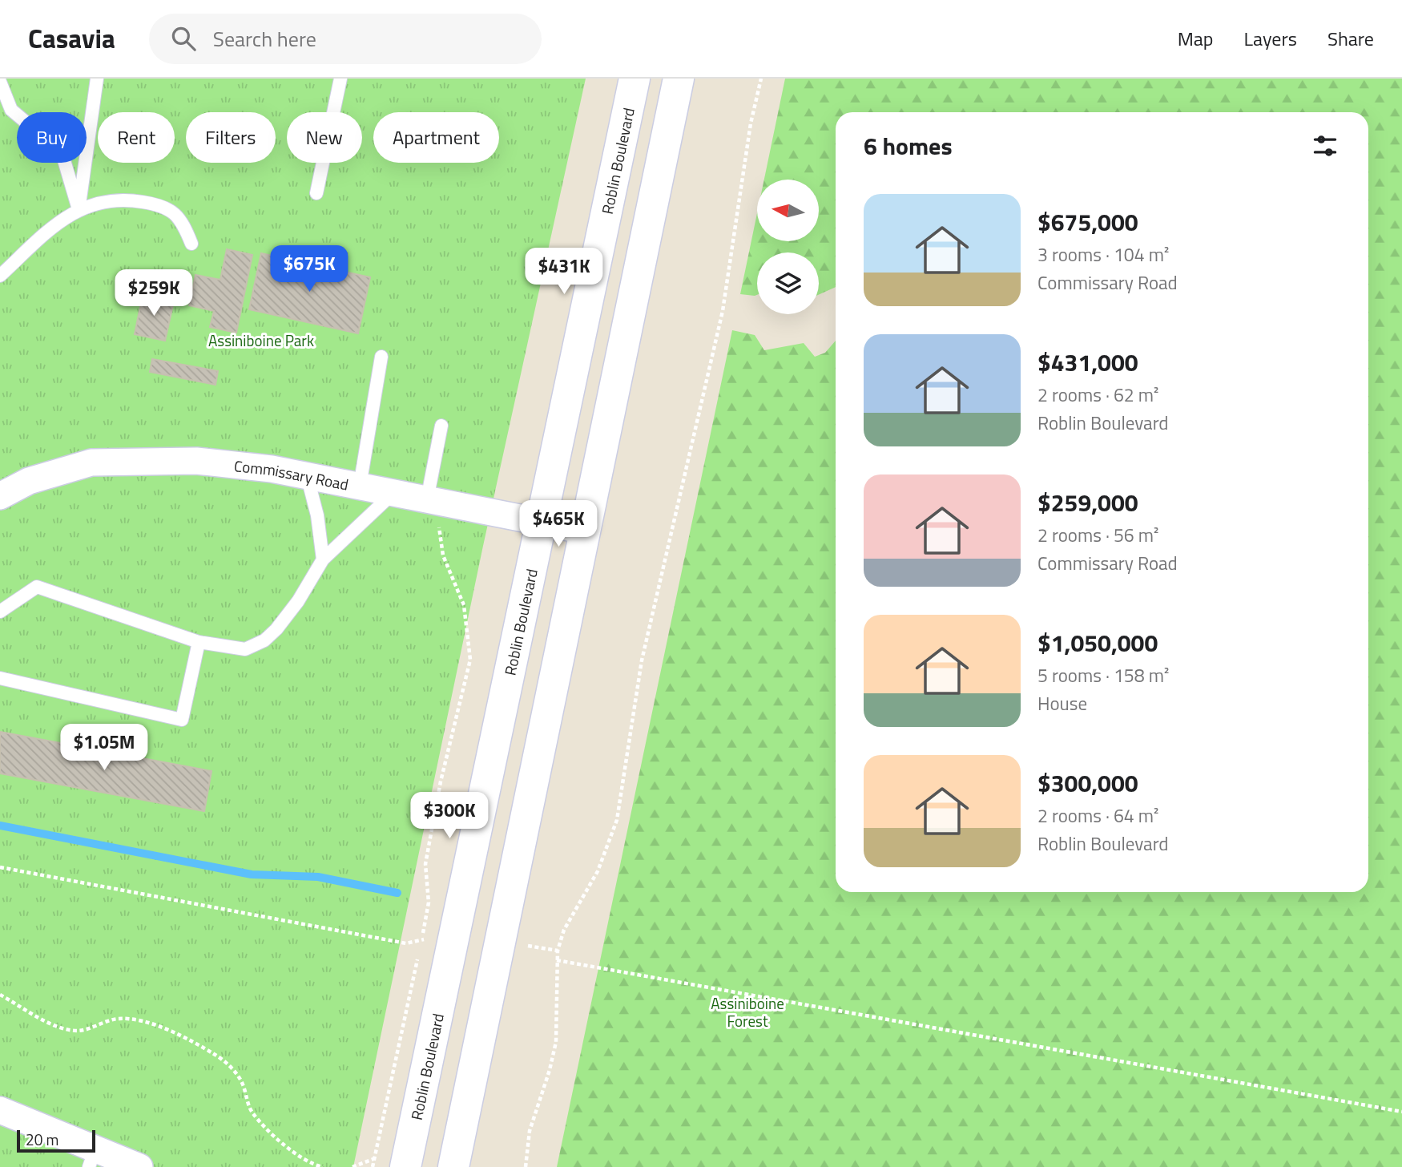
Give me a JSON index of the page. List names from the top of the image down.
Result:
{
  "streets": {
    "main road": ["Roblin Boulevard"],
    "street": ["Commissary Road"]
  },
  "crossings": [
    ["Roblin Boulevard", "Commissary Road"]
  ],
  "parks": ["Assiniboine Park", "Assiniboine Forest"],
  "scale_bar": "20 m",
  "north": "left",
  "page": {
    "header": "Casavia",
    "search": "Search here",
    "nav": ["Map", "Layers", "Share"],
    "chip": [
      "Buy",
      "Rent",
      "Filters",
      "New",
      "Apartment"
    ],
    "heading": "6 homes",
    "list": [
      {
        "name": "$675,000",
        "note": "3 rooms · 104 m² · Commissary Road"
      },
      {
        "name": "$431,000",
        "note": "2 rooms · 62 m² · Roblin Boulevard"
      },
      {
        "name": "$259,000",
        "note": "2 rooms · 56 m² · Commissary Road"
      },
      {
        "name": "$1,050,000",
        "note": "5 rooms · 158 m² · House"
      },
      {
        "name": "$300,000",
        "note": "2 rooms · 64 m² · Roblin Boulevard"
      }
    ],
    "price": [
      "$675K",
      "$431K",
      "$259K",
      "$465K",
      "$1.05M",
      "$300K"
    ],
    "scale": "20 m"
  }
}
